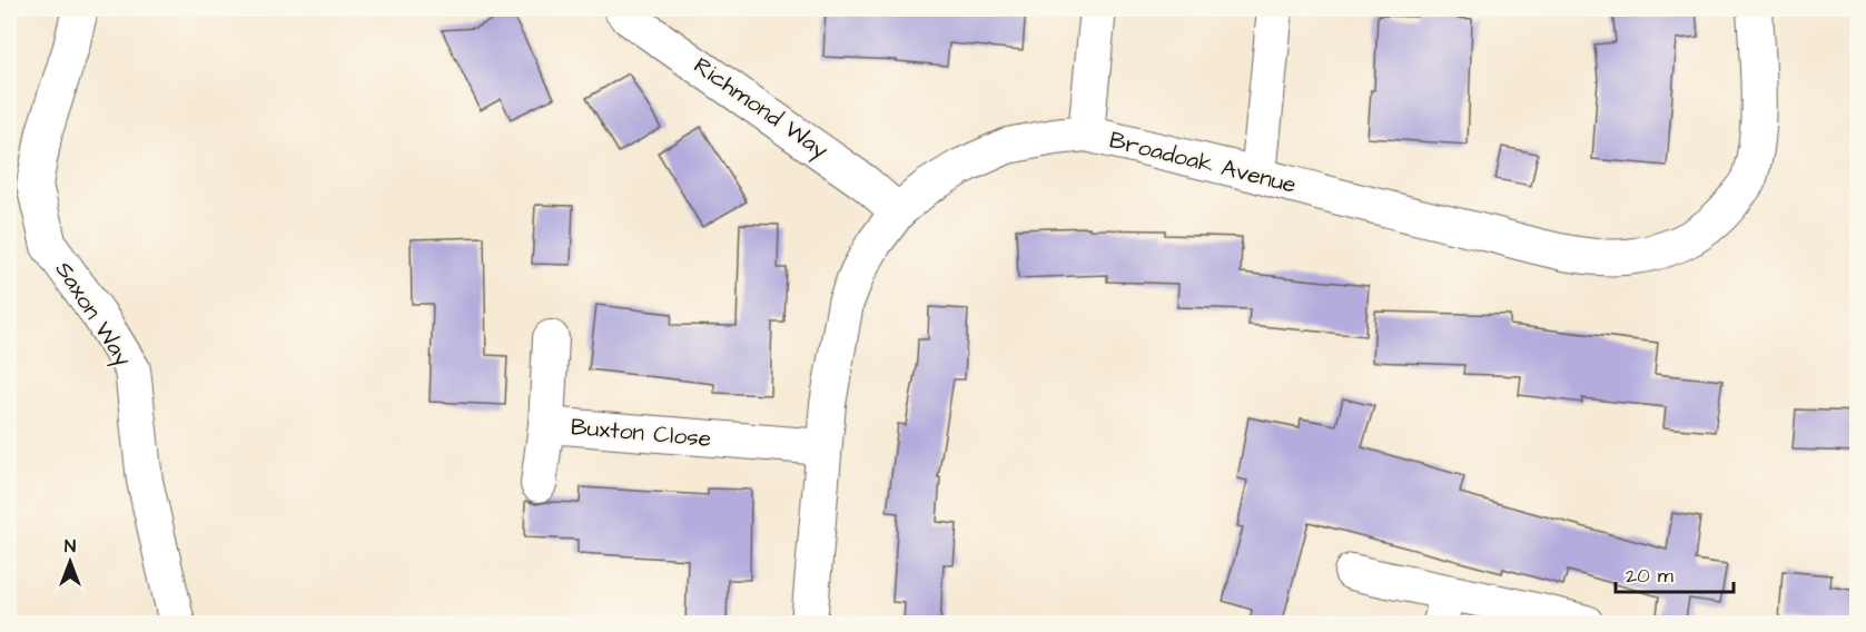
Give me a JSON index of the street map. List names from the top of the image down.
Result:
{
  "streets": {
    "street": [
      "Richmond Way",
      "Broadoak Avenue",
      "Saxon Way",
      "Buxton Close"
    ]
  },
  "crossings": [
    ["Richmond Way", "Broadoak Avenue"],
    ["Broadoak Avenue", "Buxton Close"]
  ],
  "scale_bar": "20 m",
  "north": "top"
}
